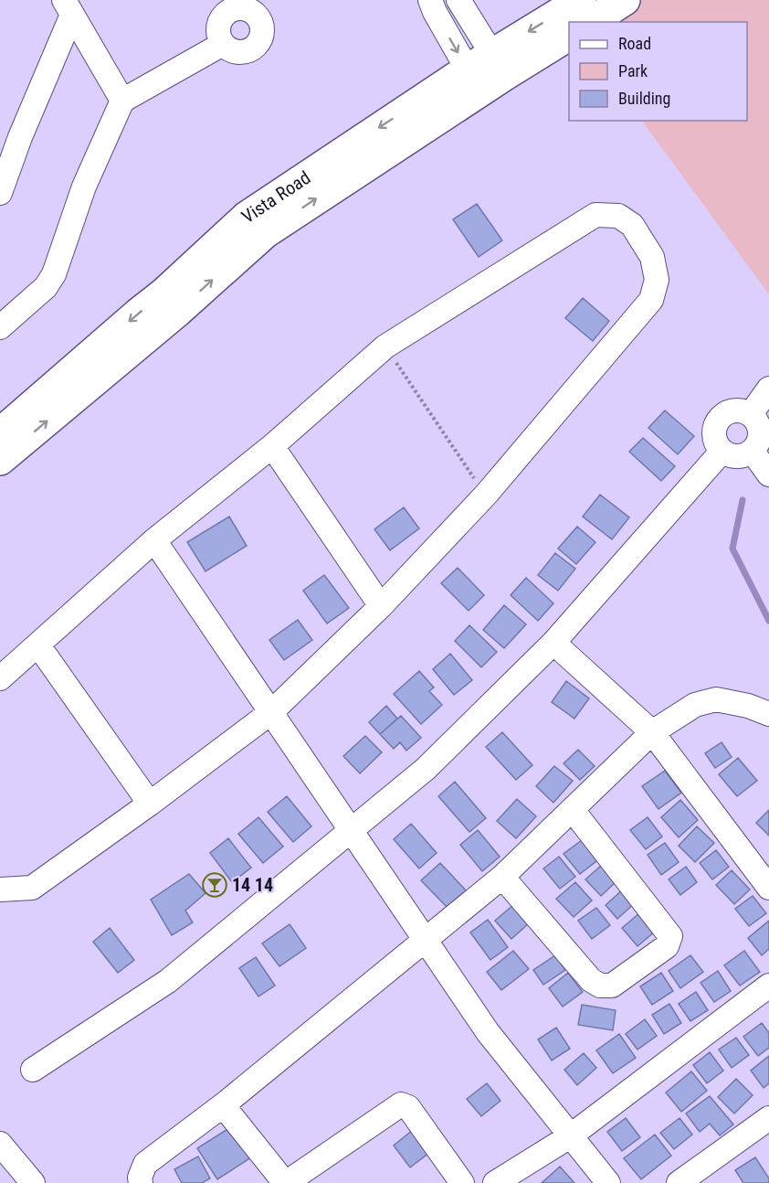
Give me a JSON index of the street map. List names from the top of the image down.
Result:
{
  "streets": {
    "street": ["Vista Road"]
  },
  "places": {
    "bar": ["14 14"]
  },
  "legend": ["Road", "Park", "Building"]
}
